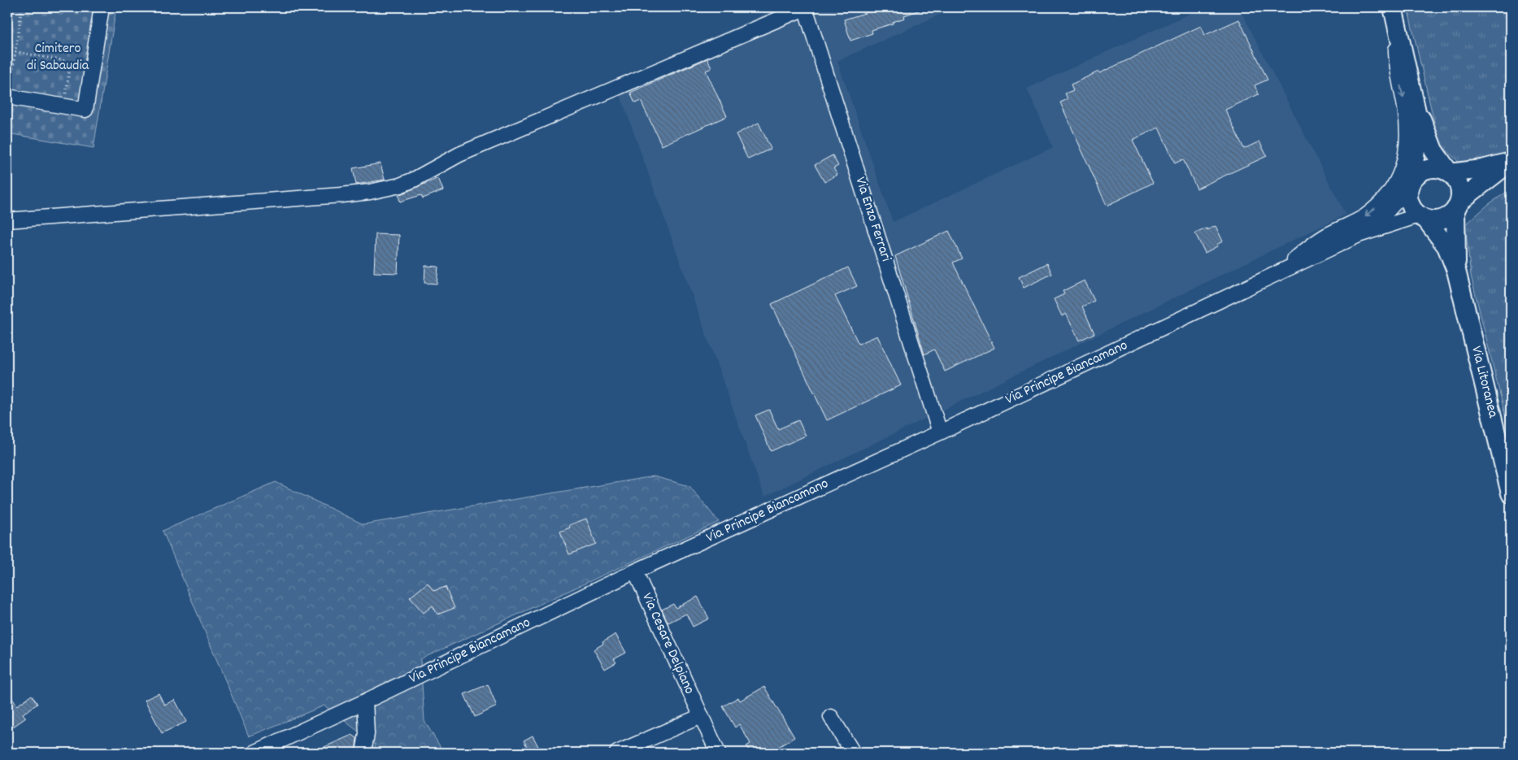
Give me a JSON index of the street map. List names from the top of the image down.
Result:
{
  "streets": {
    "main road": ["Via Litoranea"],
    "street": ["Via Enzo Ferrari", "Via Principe Biancamano", "Via Cesare Delpiano"]
  },
  "crossings": [
    ["Via Enzo Ferrari", "Via Principe Biancamano"],
    ["Via Principe Biancamano", "Via Litoranea"],
    ["Via Principe Biancamano", "Via Cesare Delpiano"]
  ],
  "parks": ["Cimitero di Sabaudia"]
}
